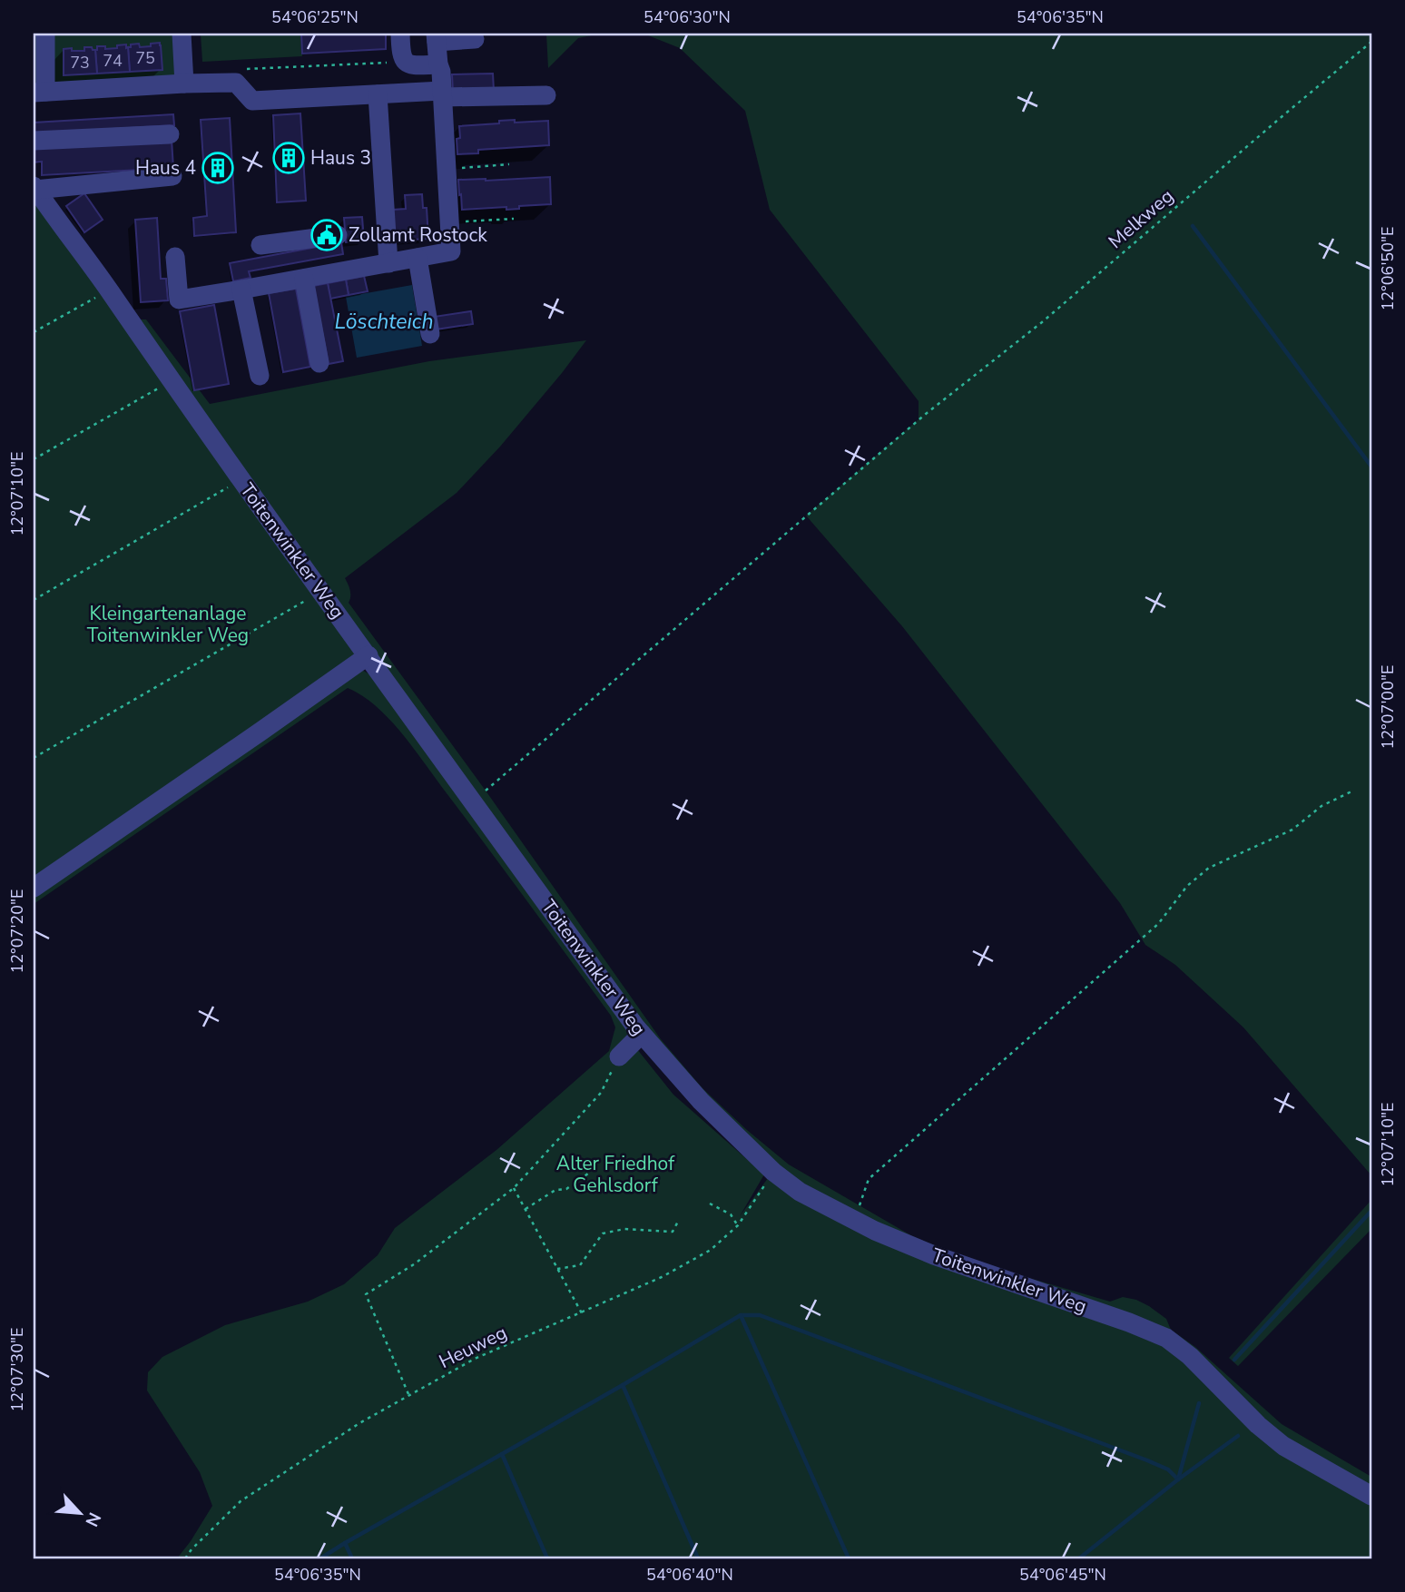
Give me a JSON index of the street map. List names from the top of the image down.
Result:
{
  "streets": {
    "street": ["Toitenwinkler Weg"],
    "path": ["Melkweg", "Heuweg"]
  },
  "crossings": [
    ["Melkweg", "Toitenwinkler Weg"],
    ["Toitenwinkler Weg", "Heuweg"]
  ],
  "water": ["Löschteich"],
  "parks": ["Kleingartenanlage Toitenwinkler Weg", "Alter Friedhof Gehlsdorf"],
  "places": {
    "building": ["Haus 3", "Haus 4"],
    "public building": ["Zollamt Rostock"]
  },
  "house_numbers": ["75", "74", "73"],
  "north": "bottom right",
  "coordinates": [
    "54°06'25\"N",
    "54°06'30\"N",
    "54°06'35\"N",
    "12°06'50\"E",
    "12°07'10\"E",
    "12°07'00\"E",
    "12°07'20\"E",
    "12°07'30\"E",
    "54°06'40\"N",
    "54°06'45\"N"
  ]
}
